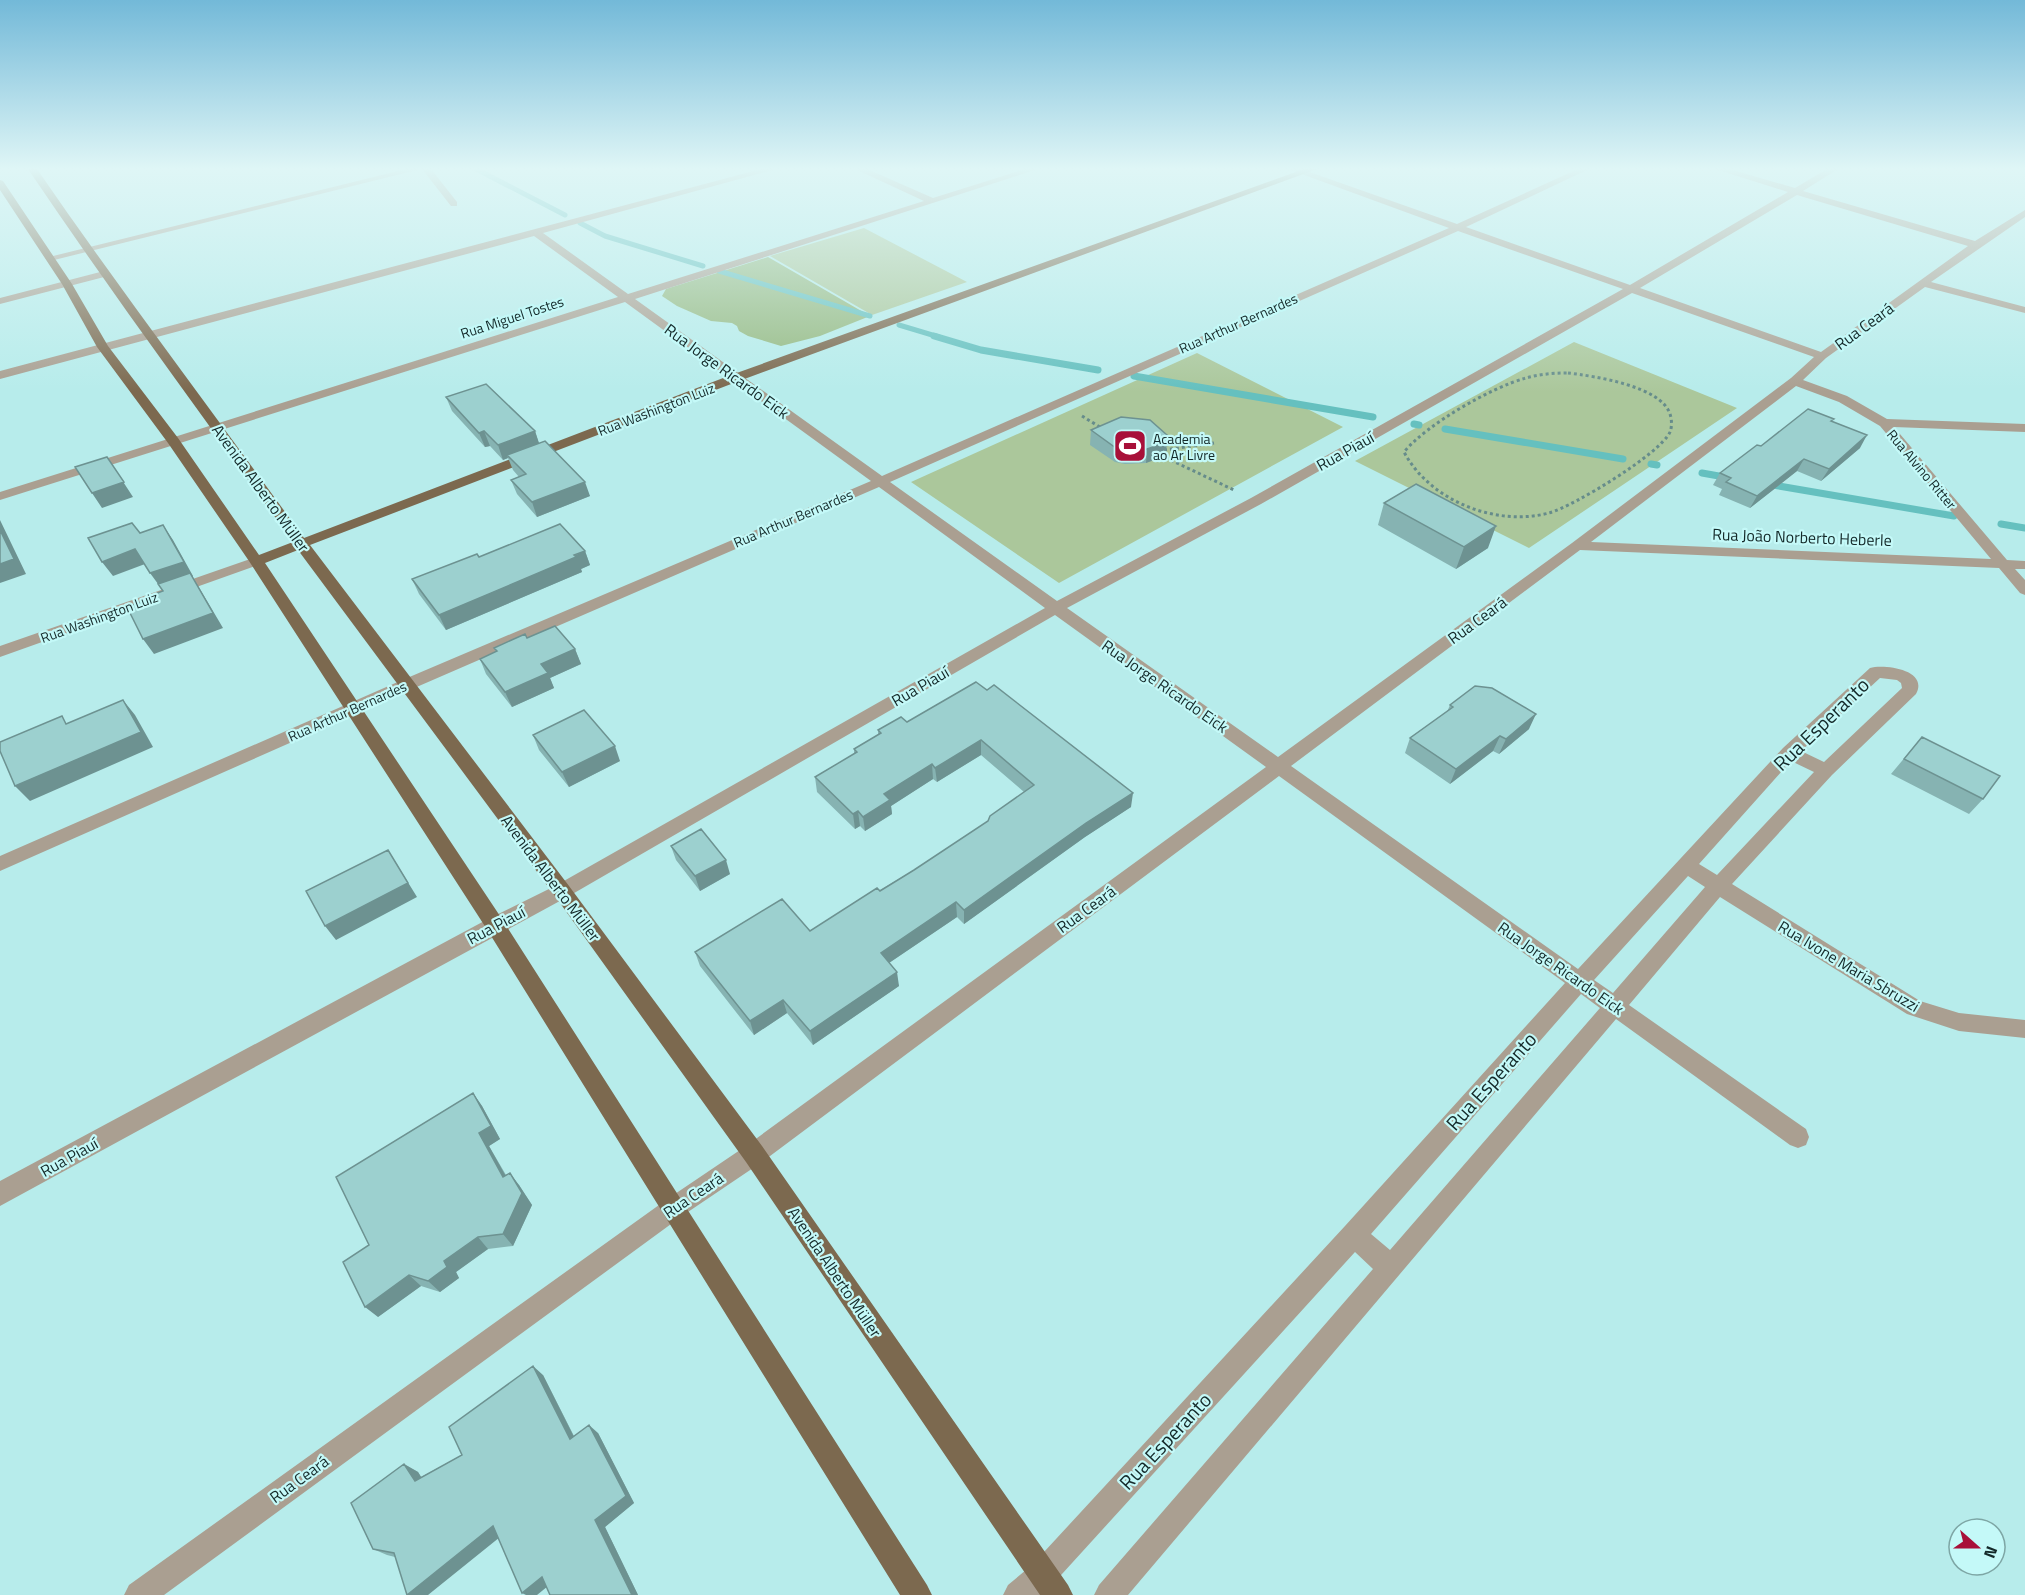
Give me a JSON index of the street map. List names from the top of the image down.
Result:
{
  "streets": {
    "main road": ["Rua Washington Luiz", "Avenida Alberto Müller"],
    "street": [
      "Rua Miguel Tostes",
      "Rua Arthur Bernardes",
      "Rua Ceará",
      "Rua Jorge Ricardo Eick",
      "Rua Piauí",
      "Rua Alvino Ritter",
      "Rua João Norberto Heberle",
      "Rua Esperanto",
      "Rua Ivone Maria Sbruzzi"
    ]
  },
  "crossings": [
    ["Rua Miguel Tostes", "Rua Jorge Ricardo Eick"],
    ["Rua Miguel Tostes", "Avenida Alberto Müller"],
    ["Rua Arthur Bernardes", "Rua Jorge Ricardo Eick"],
    ["Rua Arthur Bernardes", "Avenida Alberto Müller"],
    ["Rua Ceará", "Rua Jorge Ricardo Eick"],
    ["Rua Ceará", "Rua Alvino Ritter"],
    ["Rua Ceará", "Avenida Alberto Müller"],
    ["Rua Ceará", "Rua João Norberto Heberle"],
    ["Rua Jorge Ricardo Eick", "Rua Washington Luiz"],
    ["Rua Jorge Ricardo Eick", "Rua Piauí"],
    ["Rua Jorge Ricardo Eick", "Rua Esperanto"],
    ["Rua Washington Luiz", "Avenida Alberto Müller"],
    ["Rua Piauí", "Avenida Alberto Müller"],
    ["Rua Alvino Ritter", "Rua João Norberto Heberle"],
    ["Avenida Alberto Müller", "Rua Esperanto"],
    ["Rua Esperanto", "Rua Ivone Maria Sbruzzi"]
  ],
  "places": {
    "sports": ["Academia ao Ar Livre"]
  },
  "north": "right"
}
